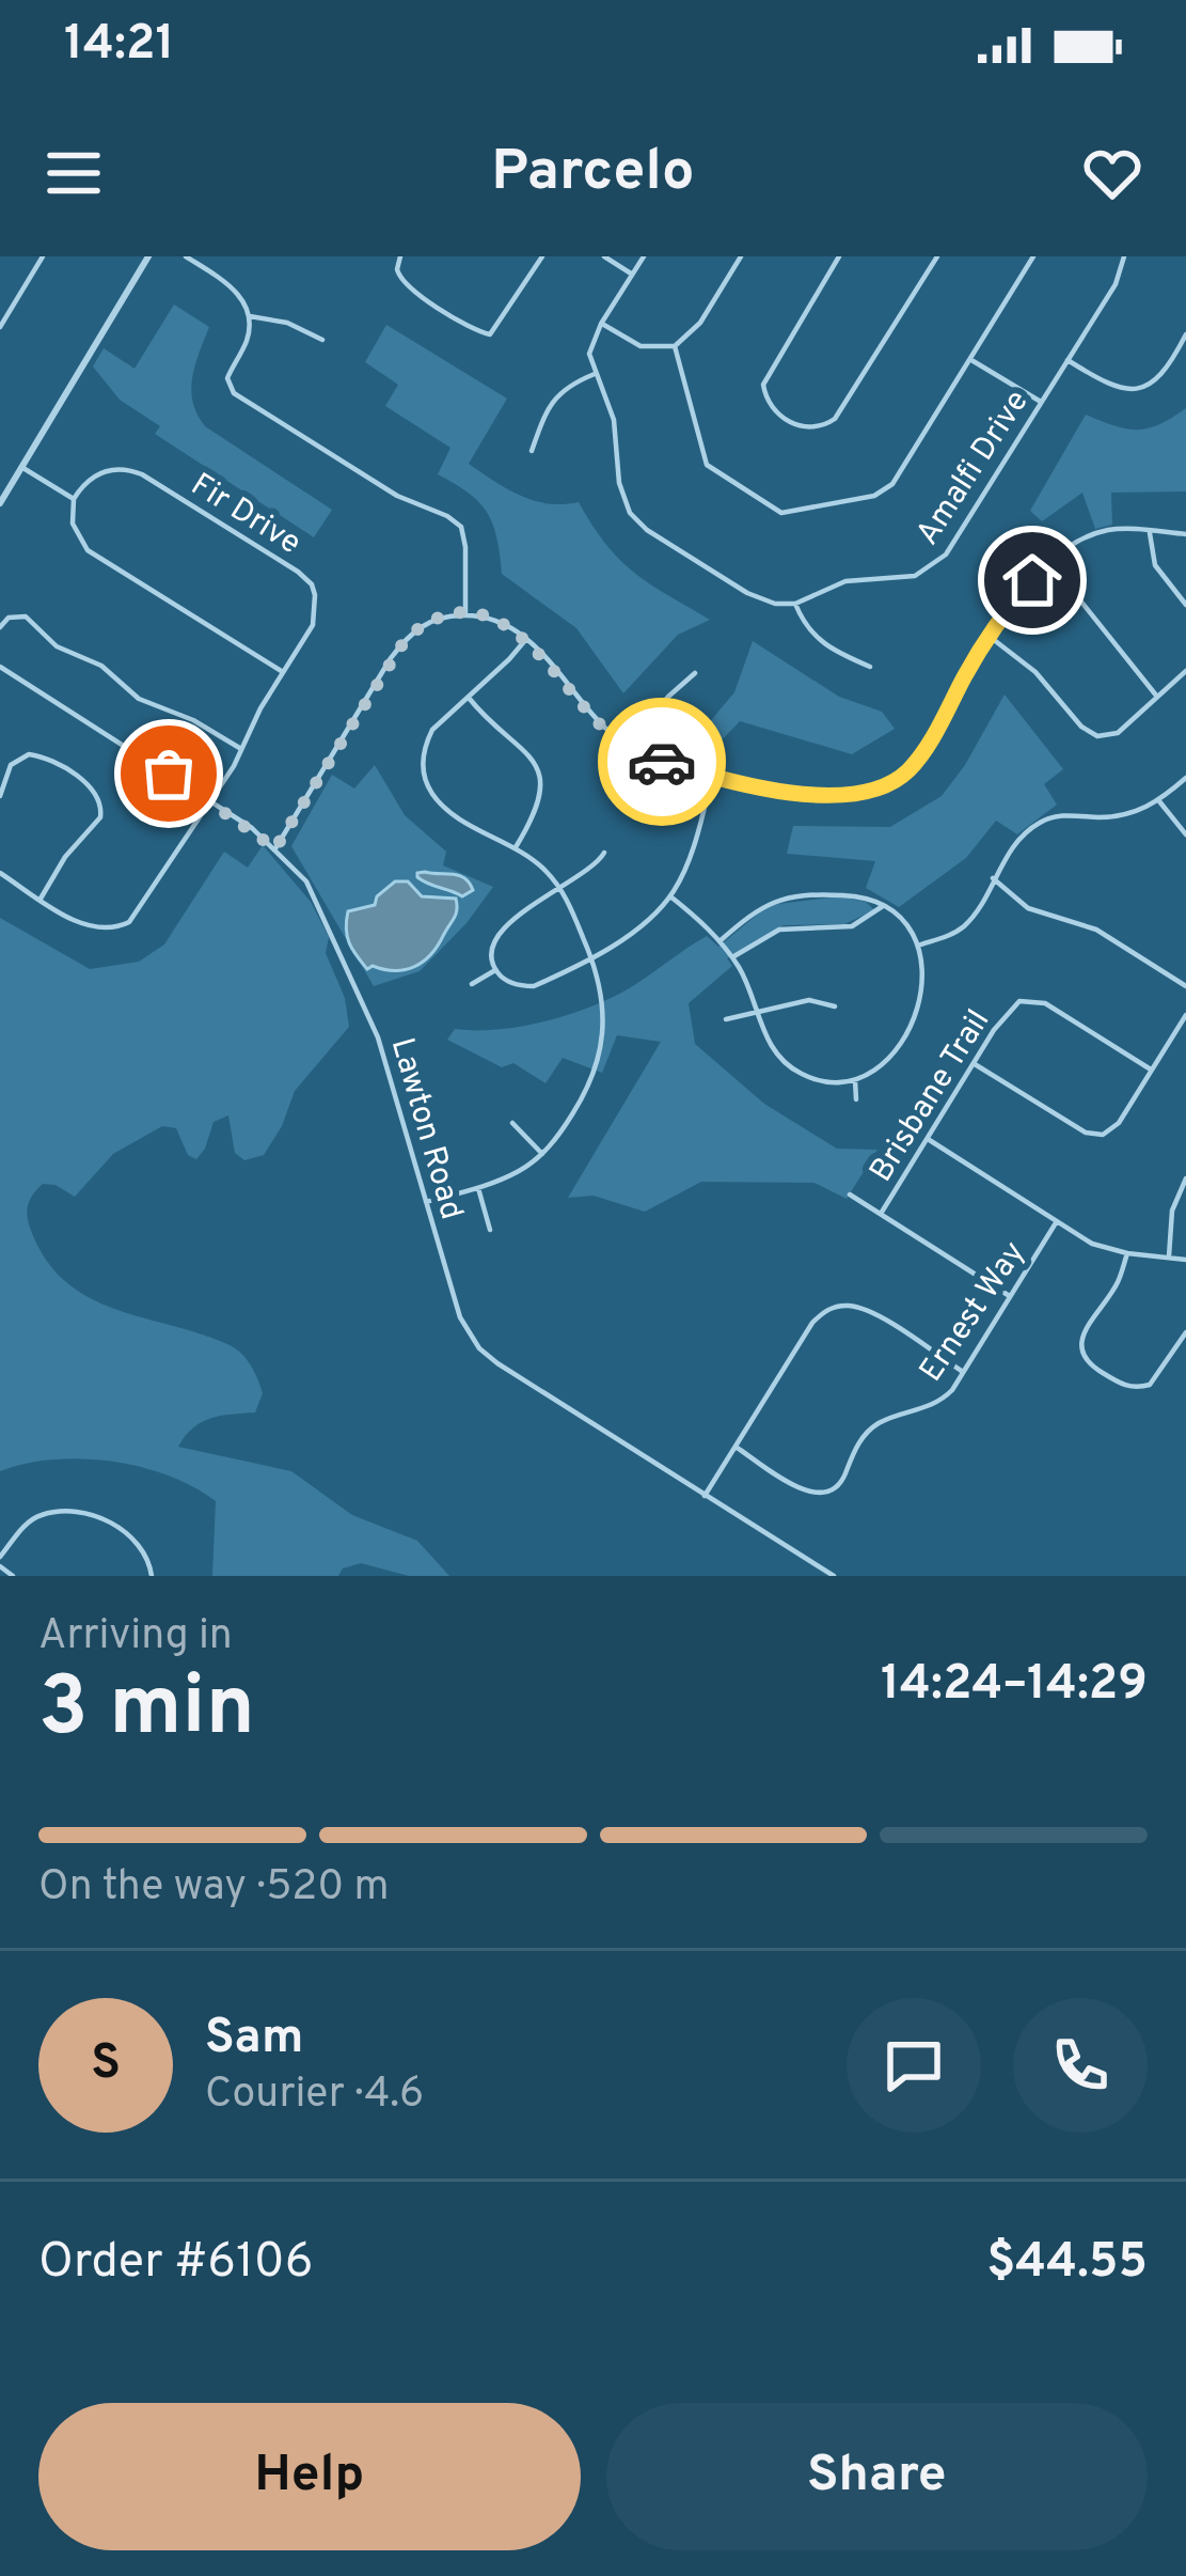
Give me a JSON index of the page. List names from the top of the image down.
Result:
{
  "streets": {
    "street": [
      "Amalfi Drive",
      "Fir Drive",
      "Brisbane Trail",
      "Lawton Road",
      "Ernest Way"
    ]
  },
  "page": {
    "status": "14:21",
    "header": "Parcelo",
    "heading": ["3 min", "Arriving in", "14:24–14:29"],
    "panel": [
      "Sam",
      "Courier · 4.6",
      "Order #6106",
      "$44.55"
    ],
    "bar": "On the way · 520 m",
    "round": "S",
    "buttons": ["Help", "Share"]
  }
}
